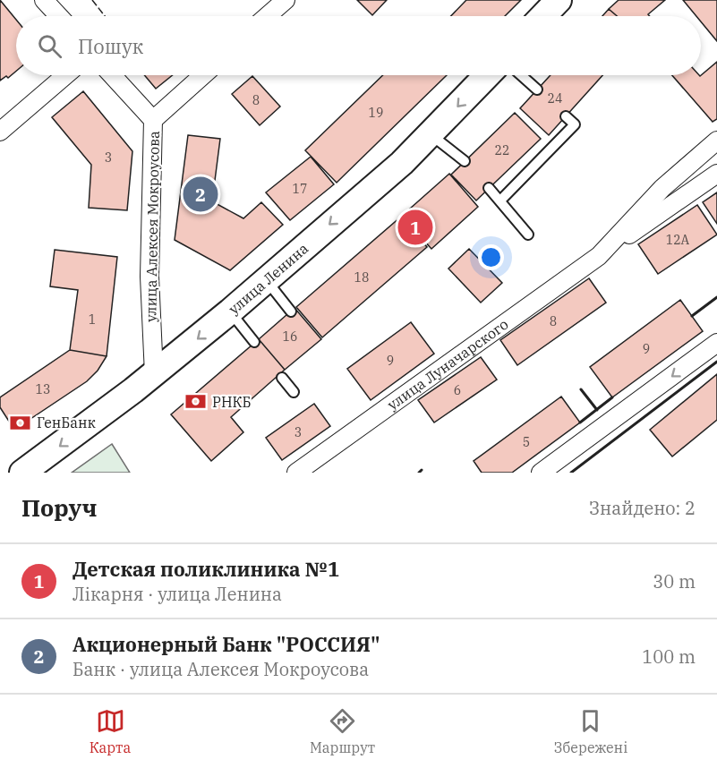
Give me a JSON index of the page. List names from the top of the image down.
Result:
{
  "streets": {
    "main road": ["улица Ленина"],
    "street": ["улица Алексея Мокроусова", "улица Луначарского"]
  },
  "crossings": [
    ["улица Алексея Мокроусова", "улица Ленина"]
  ],
  "one_way": ["улица Ленина"],
  "places": {
    "bank": ["РНКБ", "ГенБанк"]
  },
  "house_numbers": [
    "24",
    "8",
    "19",
    "22",
    "3",
    "17",
    "12А",
    "18",
    "1",
    "8",
    "16",
    "9",
    "9",
    "13",
    "6",
    "3",
    "5"
  ],
  "page": {
    "search": "Пошук",
    "pins": ["2", "1"],
    "heading": ["Поруч", "Знайдено: 2"],
    "list": [
      {
        "mark": "1",
        "name": "Детская поликлиника №1",
        "note": "Лікарня · улица Ленина",
        "value": "30 m"
      },
      {
        "mark": "2",
        "name": "Акционерный Банк \"РОССИЯ\"",
        "note": "Банк · улица Алексея Мокроусова",
        "value": "100 m"
      }
    ],
    "nav": ["Карта", "Маршрут", "Збережені"]
  }
}
